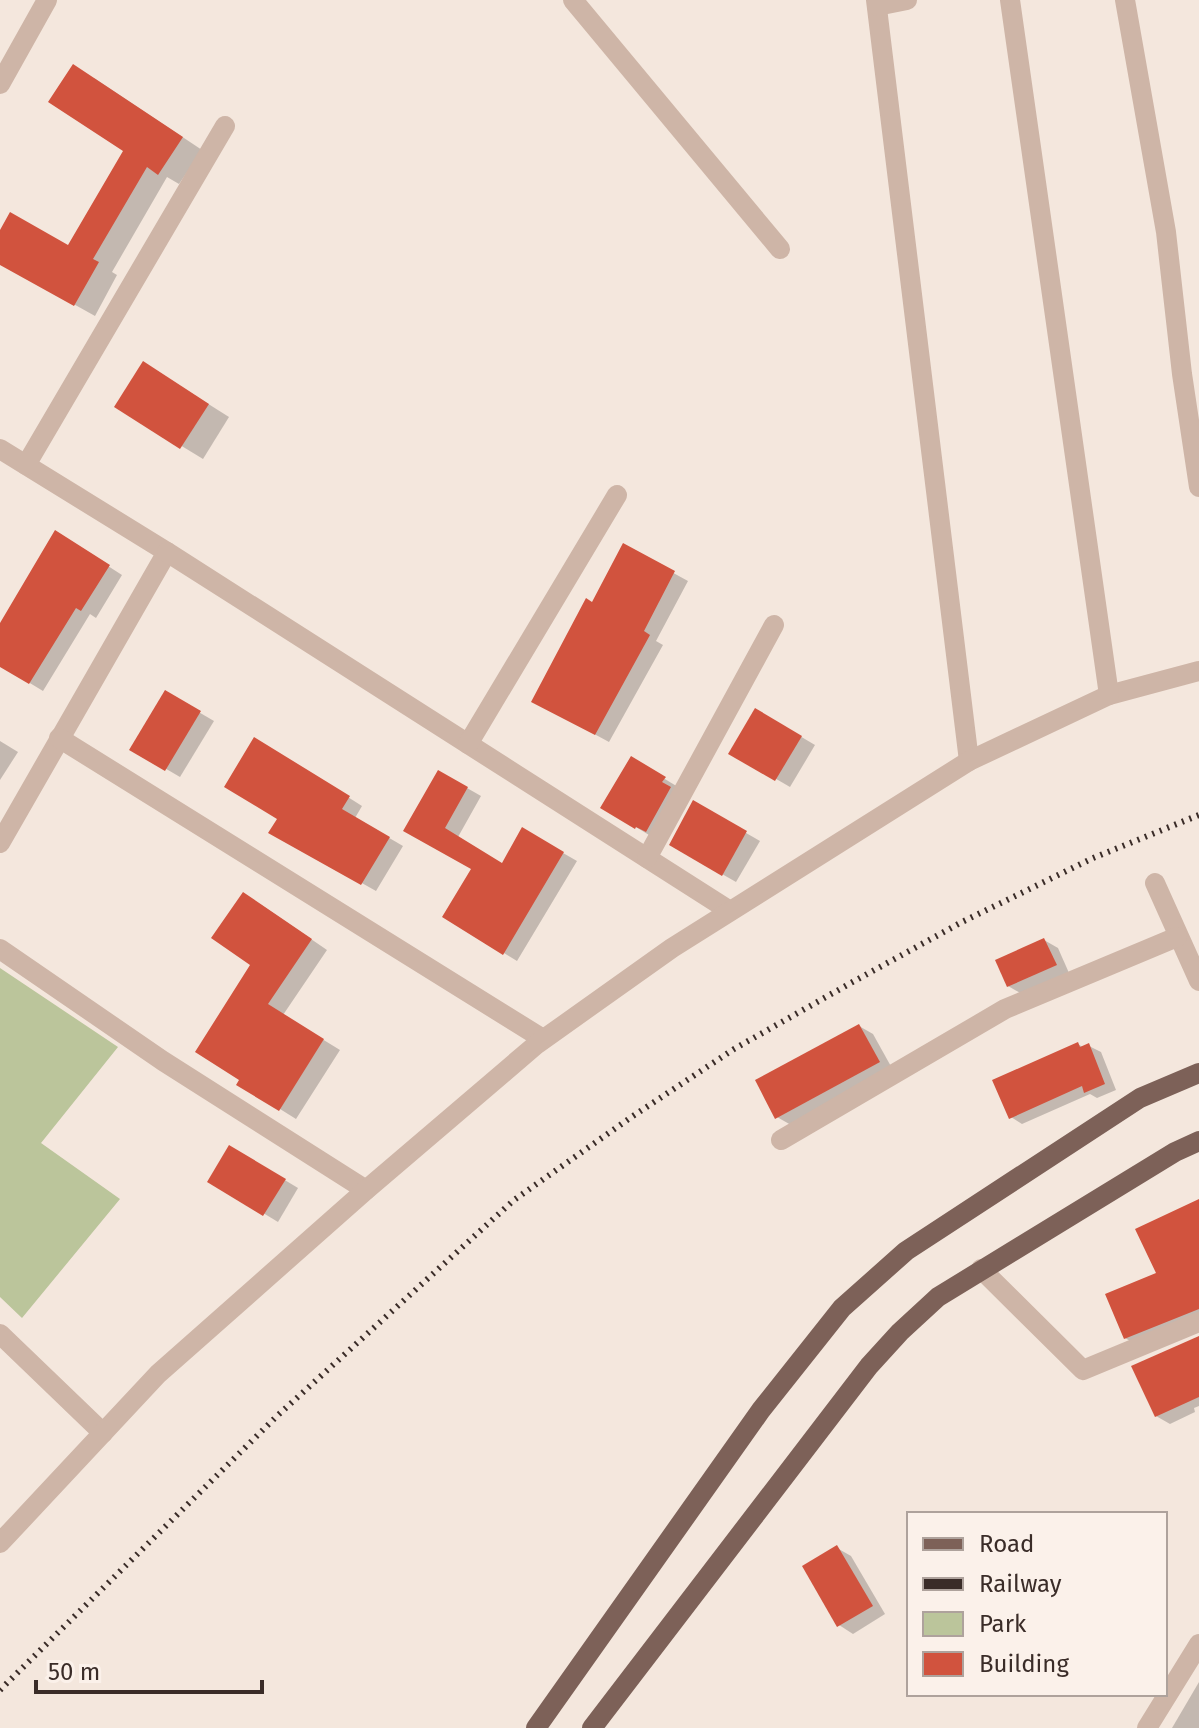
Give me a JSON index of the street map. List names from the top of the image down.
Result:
{
  "legend": [
    "Road",
    "Railway",
    "Park",
    "Building"
  ],
  "scale_bar": "50 m"
}
